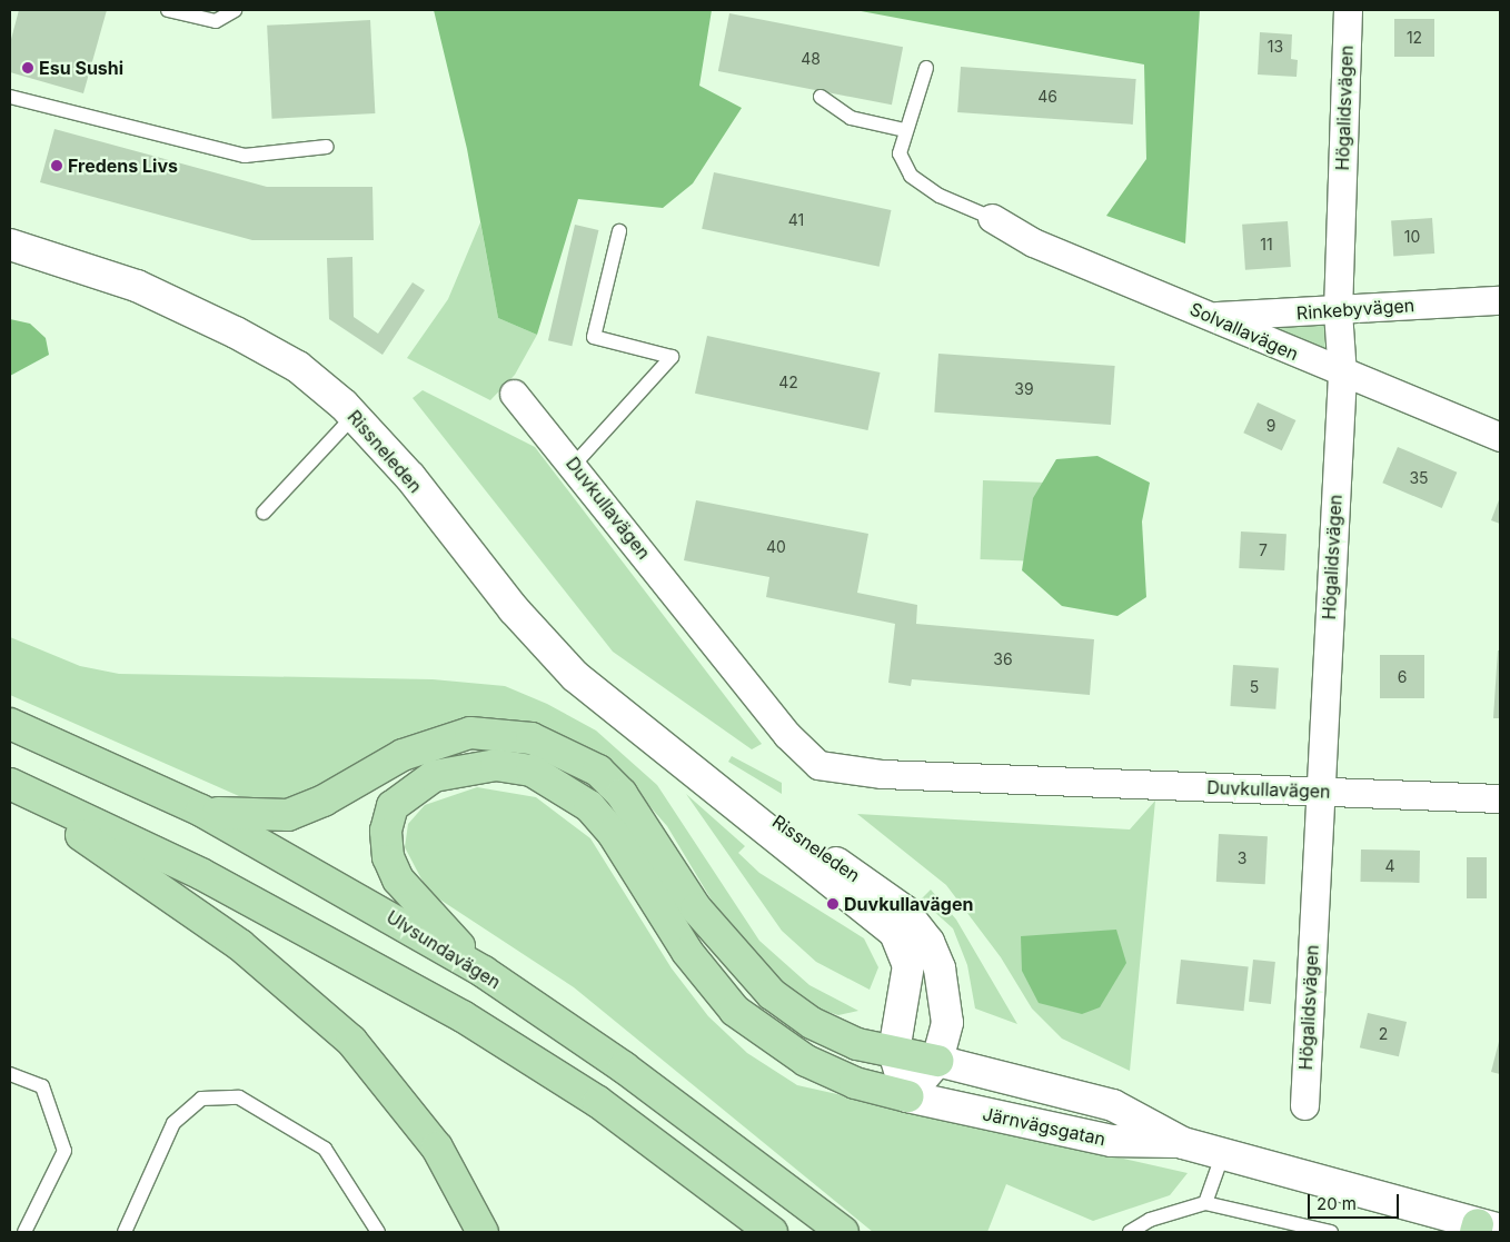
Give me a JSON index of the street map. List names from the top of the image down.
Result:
{
  "streets": {
    "main road": ["Ulvsundavägen"],
    "street": [
      "Högalidsvägen",
      "Rinkebyvägen",
      "Solvallavägen",
      "Rissneleden",
      "Duvkullavägen",
      "Järnvägsgatan"
    ]
  },
  "crossings": [
    ["Högalidsvägen", "Rinkebyvägen"],
    ["Högalidsvägen", "Solvallavägen"],
    ["Högalidsvägen", "Duvkullavägen"],
    ["Rinkebyvägen", "Solvallavägen"],
    ["Rissneleden", "Järnvägsgatan"]
  ],
  "places": ["Esu Sushi", "Fredens Livs", "Duvkullavägen"],
  "house_numbers": [
    "12",
    "13",
    "48",
    "46",
    "41",
    "10",
    "11",
    "42",
    "39",
    "9",
    "35",
    "40",
    "7",
    "36",
    "6",
    "5",
    "3",
    "4",
    "2"
  ],
  "scale_bar": "20 m"
}
